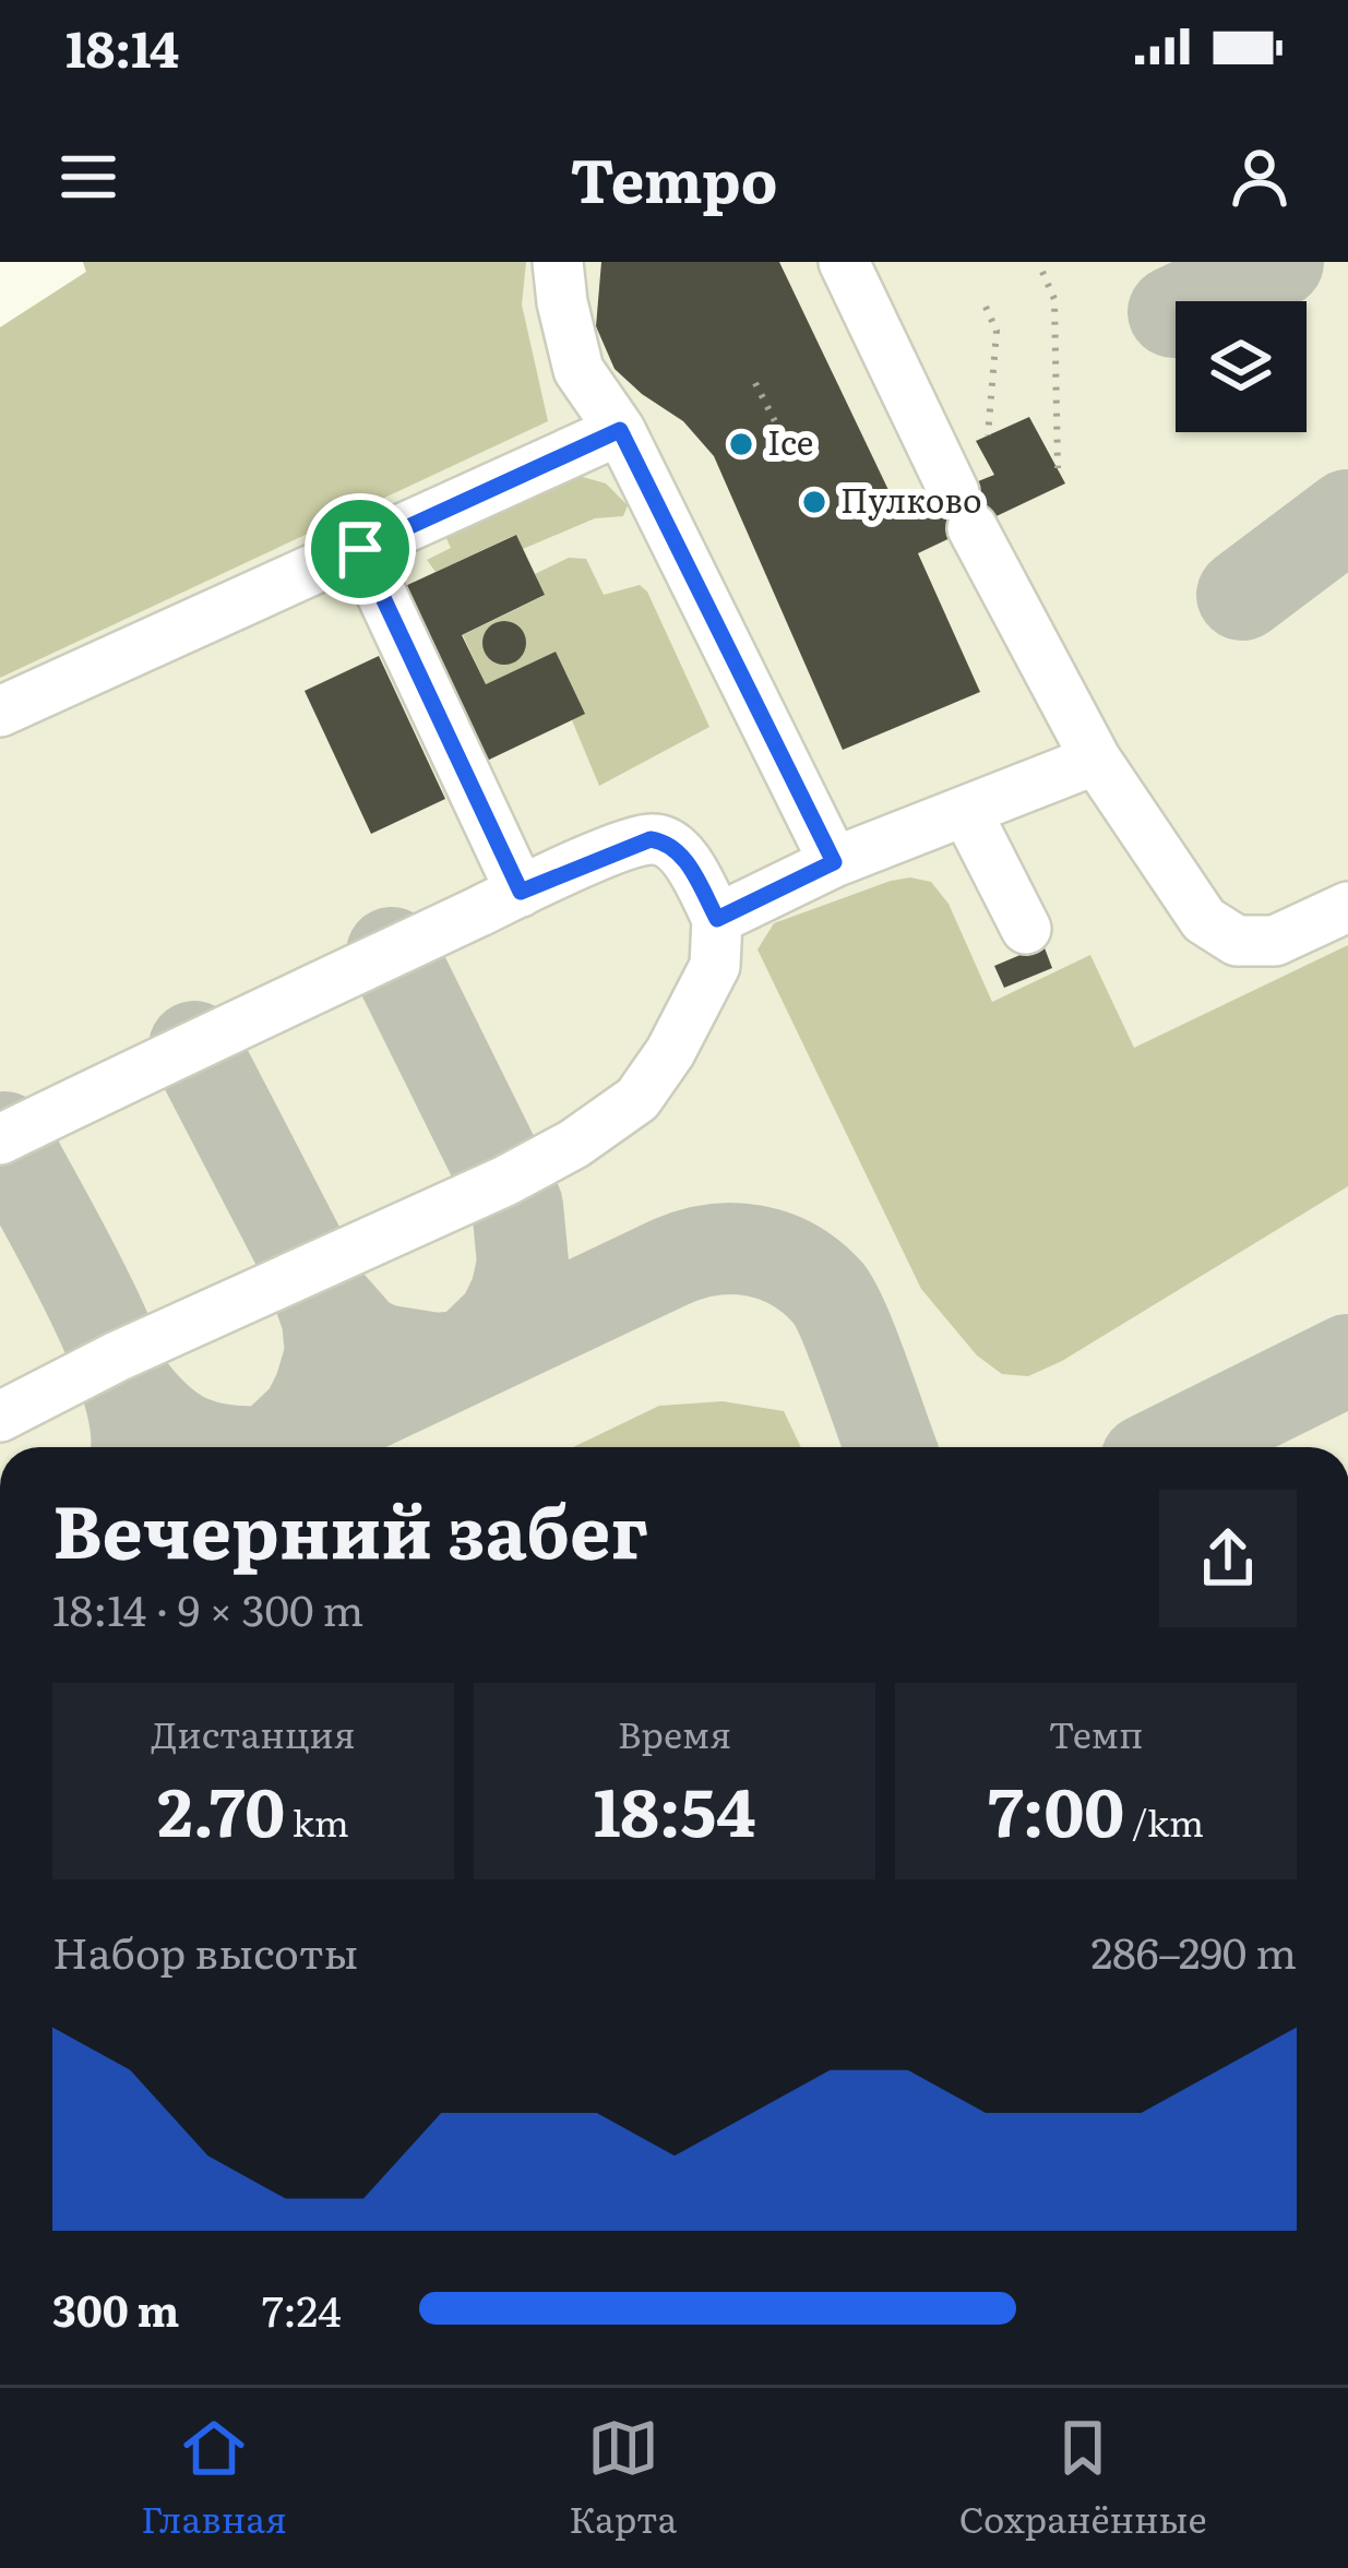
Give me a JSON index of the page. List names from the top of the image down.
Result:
{
  "places": ["Ice", "Пулково"],
  "page": {
    "status": "18:14",
    "header": "Tempo",
    "heading": ["Вечерний забег", "18:14 · 9 × 300 m"],
    "stats": [
      ["Дистанция", "2.70 km"],
      ["Время", "18:54"],
      ["Темп", "7:00 /km"]
    ],
    "chart": ["Набор высоты", "286–290 m"],
    "list": [
      {
        "name": "300 m",
        "note": "7:24"
      }
    ],
    "tabs": ["Главная", "Карта", "Сохранённые"]
  }
}
